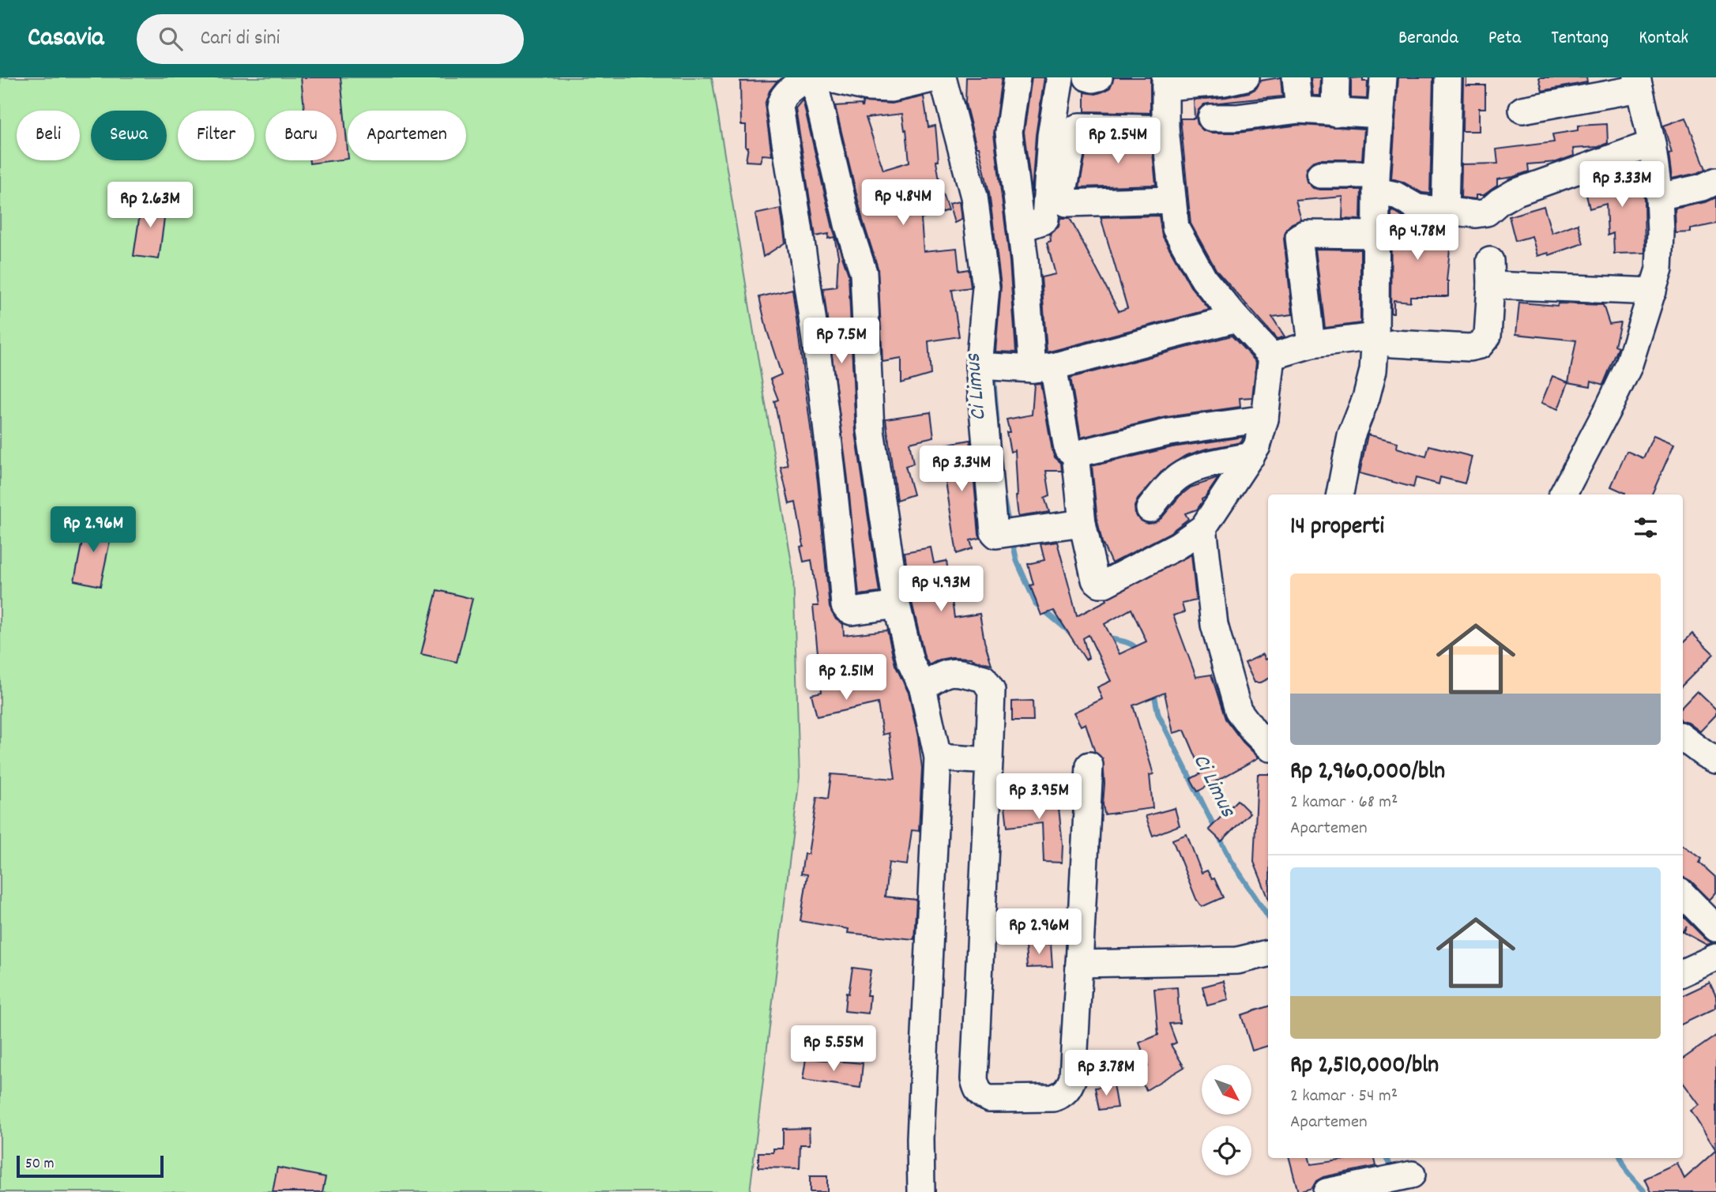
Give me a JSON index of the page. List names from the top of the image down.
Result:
{
  "water": ["Ci Limus"],
  "scale_bar": "50 m",
  "north": "bottom right",
  "page": {
    "header": "Casavia",
    "search": "Cari di sini",
    "nav": [
      "Beranda",
      "Peta",
      "Tentang",
      "Kontak"
    ],
    "chip": [
      "Beli",
      "Sewa",
      "Filter",
      "Baru",
      "Apartemen"
    ],
    "price": [
      "Rp 2.54M",
      "Rp 3.33M",
      "Rp 4.84M",
      "Rp 2.63M",
      "Rp 4.78M",
      "Rp 7.5M",
      "Rp 3.34M",
      "Rp 2.96M",
      "Rp 4.93M",
      "Rp 2.51M",
      "Rp 3.95M",
      "Rp 2.96M",
      "Rp 5.55M",
      "Rp 3.78M"
    ],
    "heading": "14 properti",
    "list": [
      {
        "name": "Rp 2,960,000/bln",
        "note": "2 kamar · 68 m² · Apartemen"
      },
      {
        "name": "Rp 2,510,000/bln",
        "note": "2 kamar · 54 m² · Apartemen"
      }
    ],
    "scale": "50 m"
  }
}
